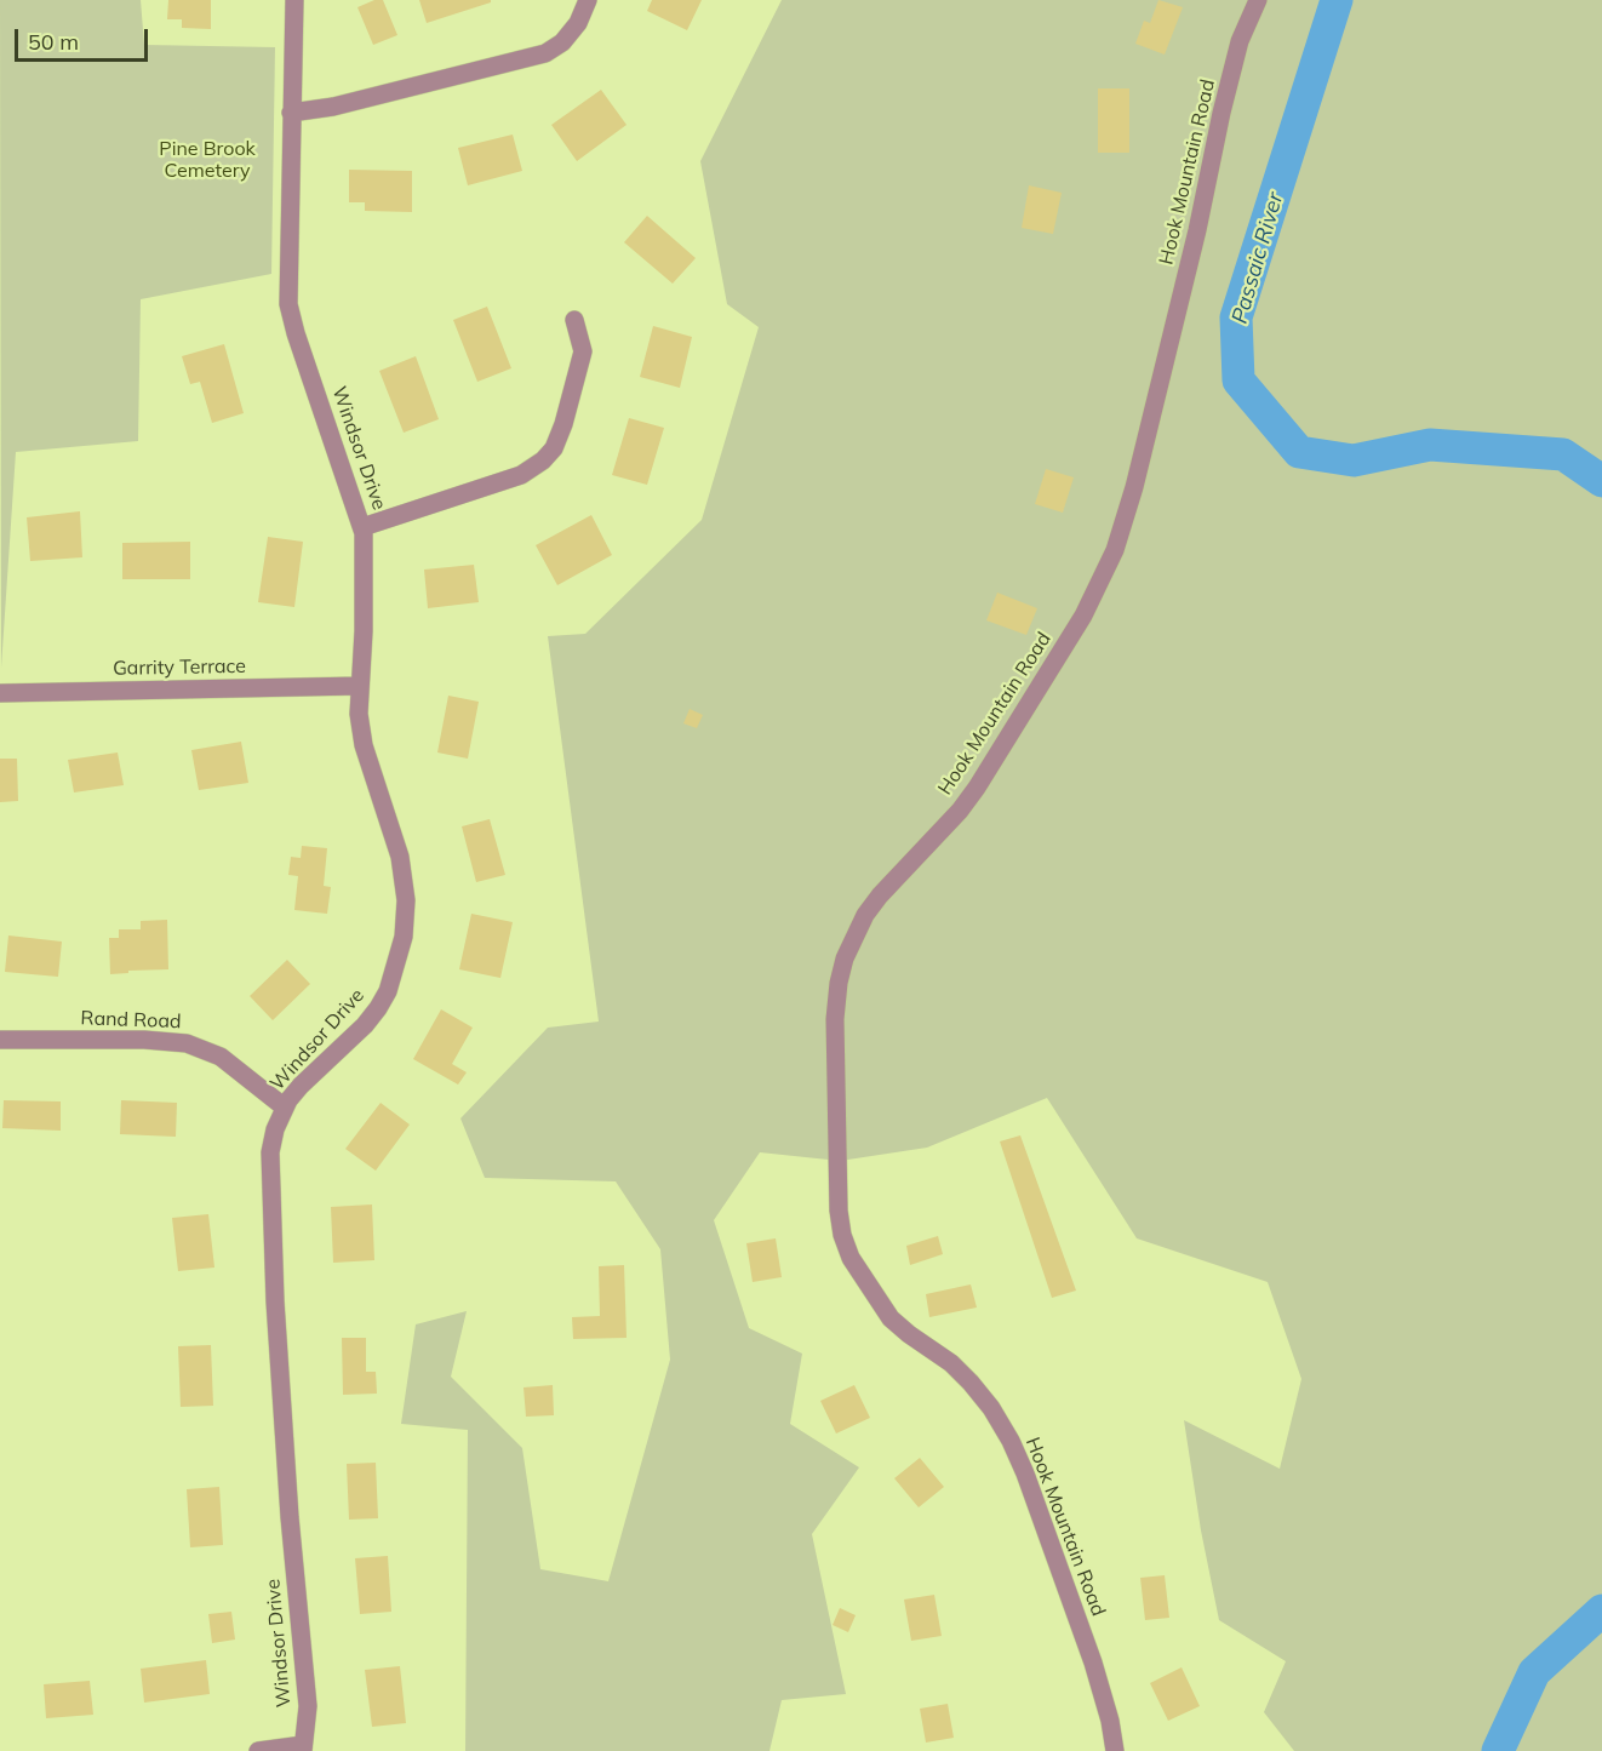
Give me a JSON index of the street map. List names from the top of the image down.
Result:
{
  "streets": {
    "street": [
      "Hook Mountain Road",
      "Windsor Drive",
      "Garrity Terrace",
      "Rand Road"
    ]
  },
  "crossings": [
    ["Windsor Drive", "Garrity Terrace"],
    ["Windsor Drive", "Rand Road"]
  ],
  "water": ["Passaic River"],
  "parks": ["Pine Brook Cemetery"],
  "scale_bar": "50 m"
}
